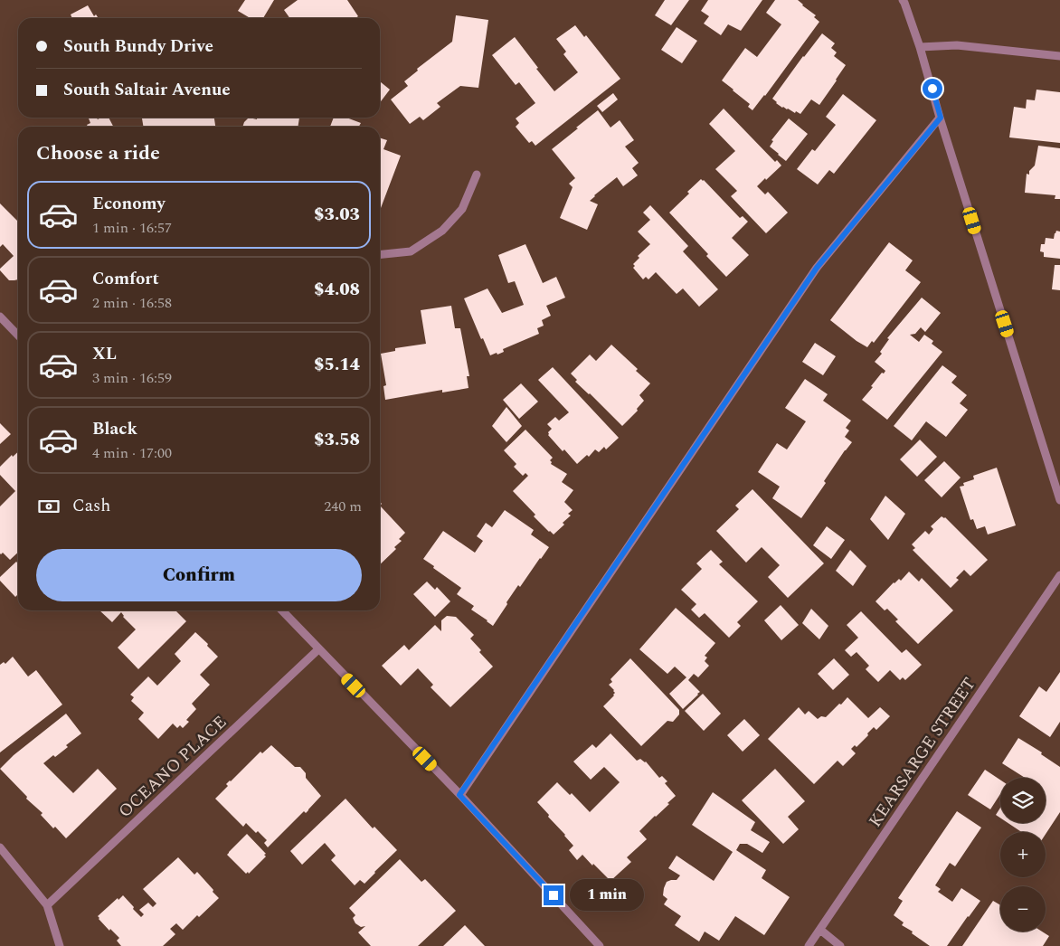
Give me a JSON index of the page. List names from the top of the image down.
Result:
{
  "streets": {
    "street": ["KEARSARGE STREET", "OCEANO PLACE"]
  },
  "page": {
    "banner": ["South Bundy Drive", "South Saltair Avenue"],
    "heading": "Choose a ride",
    "list": [
      {
        "name": "Economy",
        "note": "1 min · 16:57",
        "value": "$3.03"
      },
      {
        "name": "Comfort",
        "note": "2 min · 16:58",
        "value": "$4.08"
      },
      {
        "name": "XL",
        "note": "3 min · 16:59",
        "value": "$5.14"
      },
      {
        "name": "Black",
        "note": "4 min · 17:00",
        "value": "$3.58"
      }
    ],
    "pay": ["Cash", "240 m"],
    "buttons": "Confirm",
    "map_buttons": ["+", "−"],
    "bubble": "1 min"
  }
}
